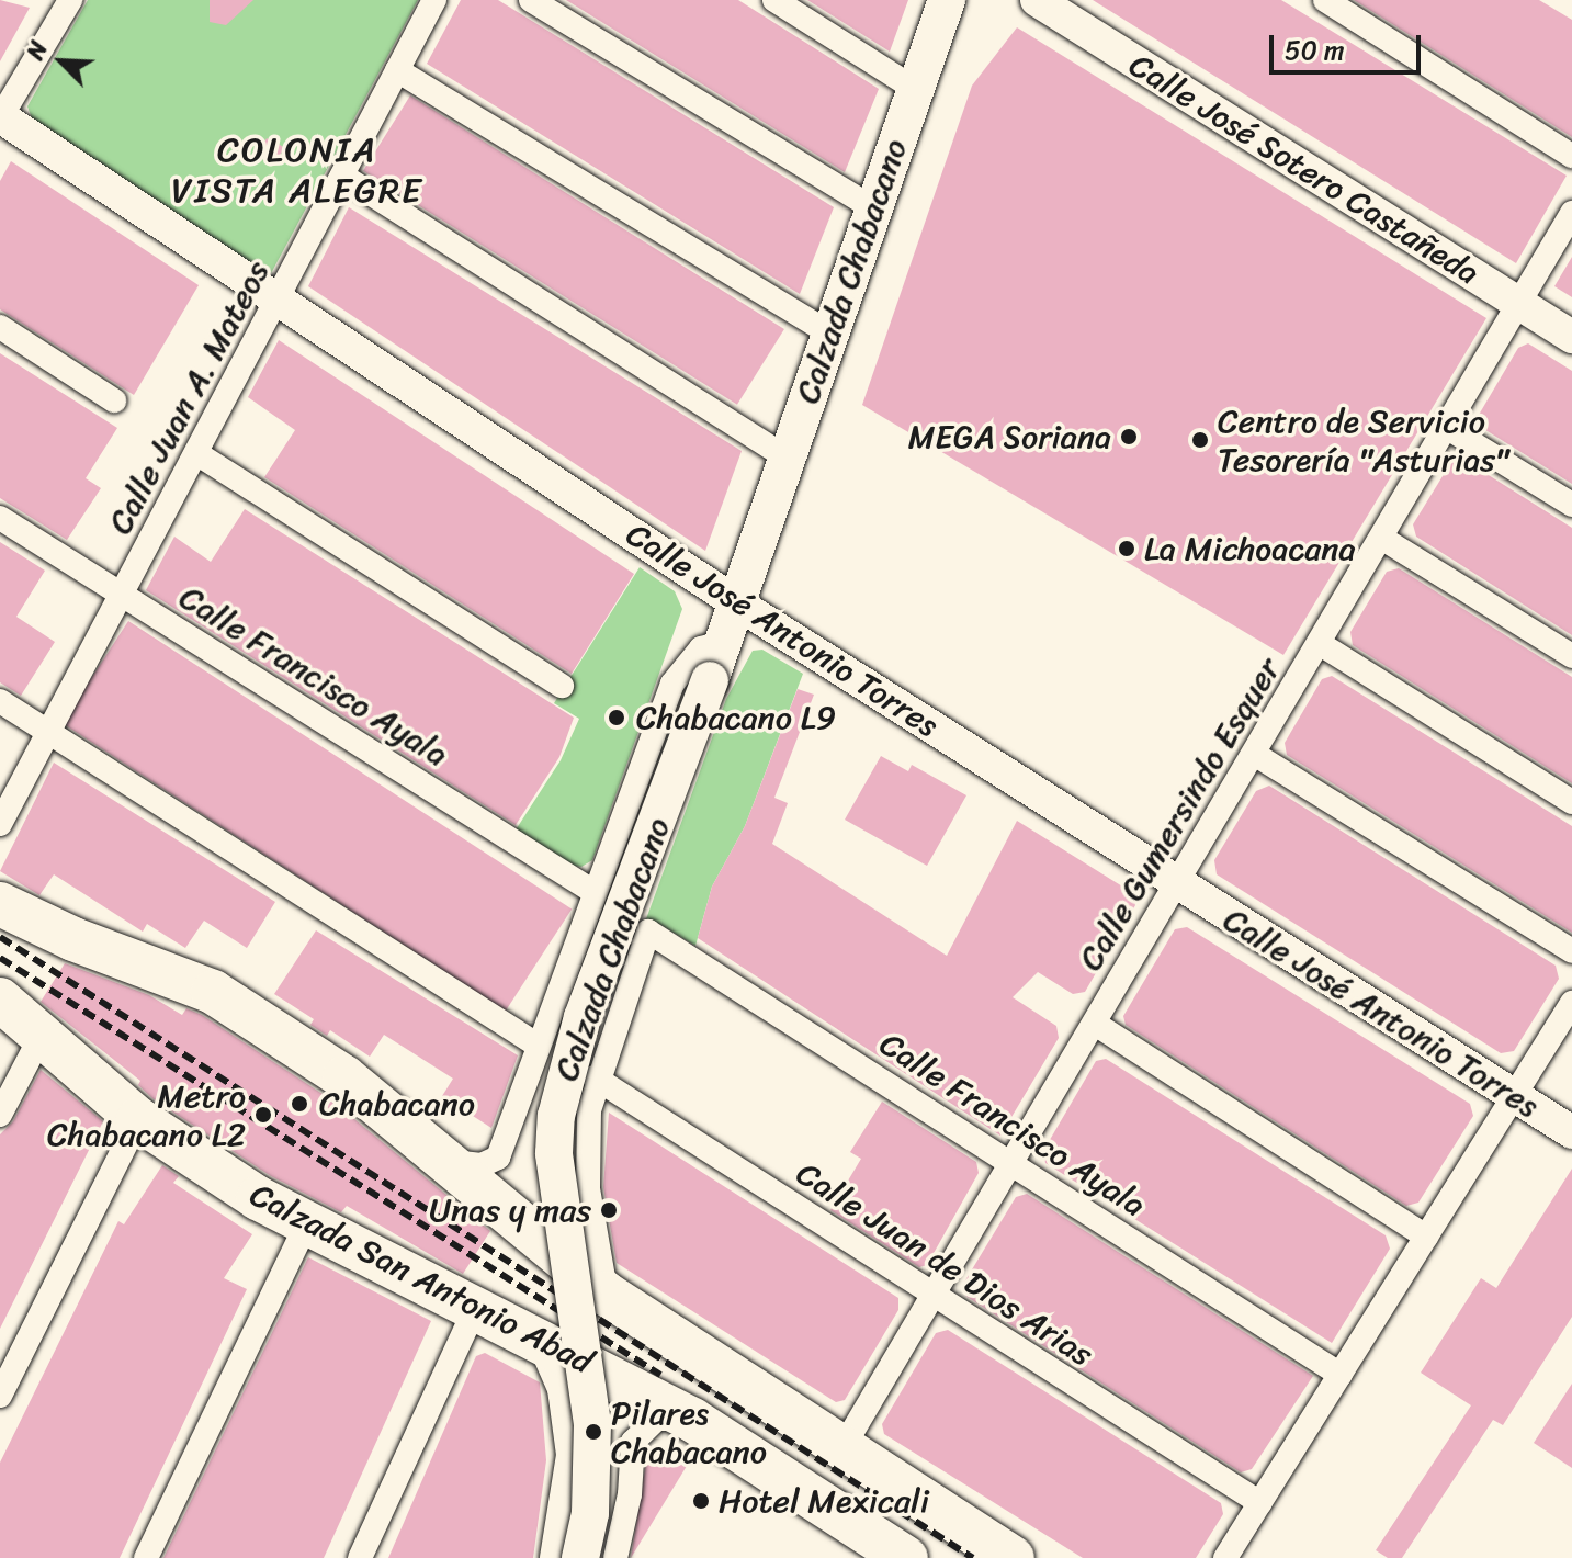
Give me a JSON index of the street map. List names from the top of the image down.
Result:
{
  "streets": {
    "highway": ["Calzada San Antonio Abad"],
    "main road": ["Calzada Chabacano"],
    "street": [
      "Calle José Sotero Castañeda",
      "Calle Juan A. Mateos",
      "Calle José Antonio Torres",
      "Calle Francisco Ayala",
      "Calle Gumersindo Esquer",
      "Calle Juan de Dios Arias"
    ]
  },
  "crossings": [
    ["Calle José Sotero Castañeda", "Calle Gumersindo Esquer"],
    ["Calzada Chabacano", "Calle José Antonio Torres"],
    ["Calzada Chabacano", "Calle Francisco Ayala"],
    ["Calzada Chabacano", "Calle Juan de Dios Arias"],
    ["Calzada Chabacano", "Calzada San Antonio Abad"],
    ["Calle Juan A. Mateos", "Calle José Antonio Torres"],
    ["Calle Juan A. Mateos", "Calle Francisco Ayala"],
    ["Calle José Antonio Torres", "Calle Gumersindo Esquer"],
    ["Calle Francisco Ayala", "Calle Gumersindo Esquer"],
    ["Calle Gumersindo Esquer", "Calle Juan de Dios Arias"],
    ["Calle Gumersindo Esquer", "Calzada San Antonio Abad"]
  ],
  "districts": ["COLONIA VISTA ALEGRE"],
  "places": [
    "MEGA Soriana",
    "Centro de Servicio Tesorería \"Asturias\"",
    "La Michoacana",
    "Chabacano L9",
    "Chabacano",
    "Metro Chabacano L2",
    "Unas y mas",
    "Pilares Chabacano",
    "Hotel Mexicali"
  ],
  "scale_bar": "50 m",
  "north": "top left"
}
